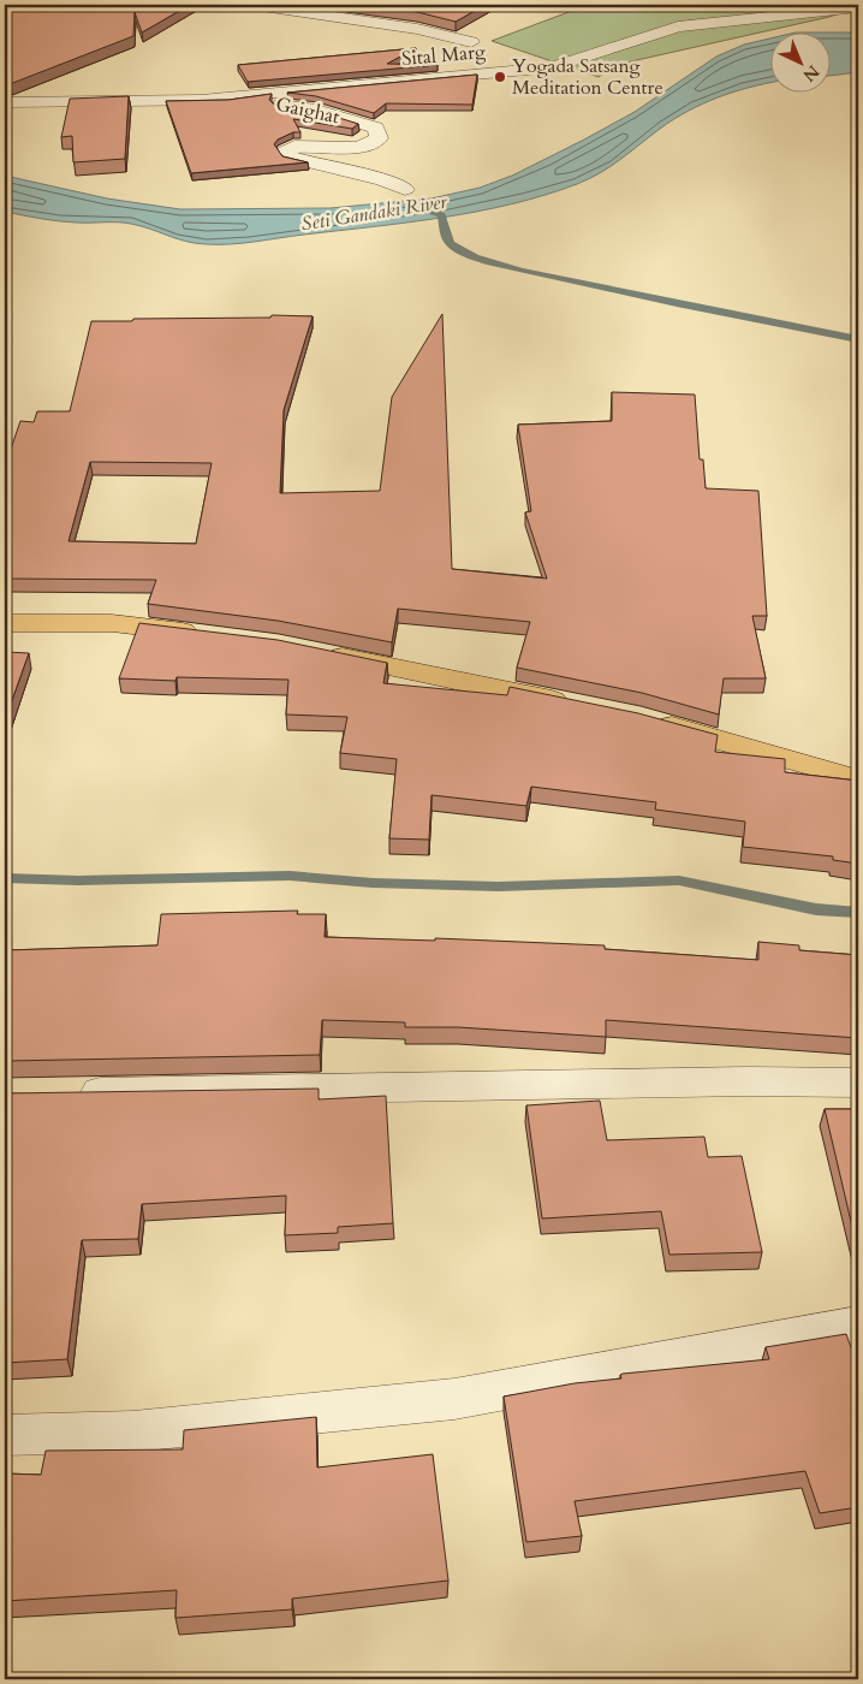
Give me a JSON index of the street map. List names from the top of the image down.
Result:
{
  "streets": {
    "street": ["Sital Marg", "Gaighat"]
  },
  "crossings": [
    ["Sital Marg", "Gaighat"]
  ],
  "water": ["Seti Gandaki River"],
  "places": ["Yogada Satsang Meditation Centre"],
  "north": "bottom right"
}
